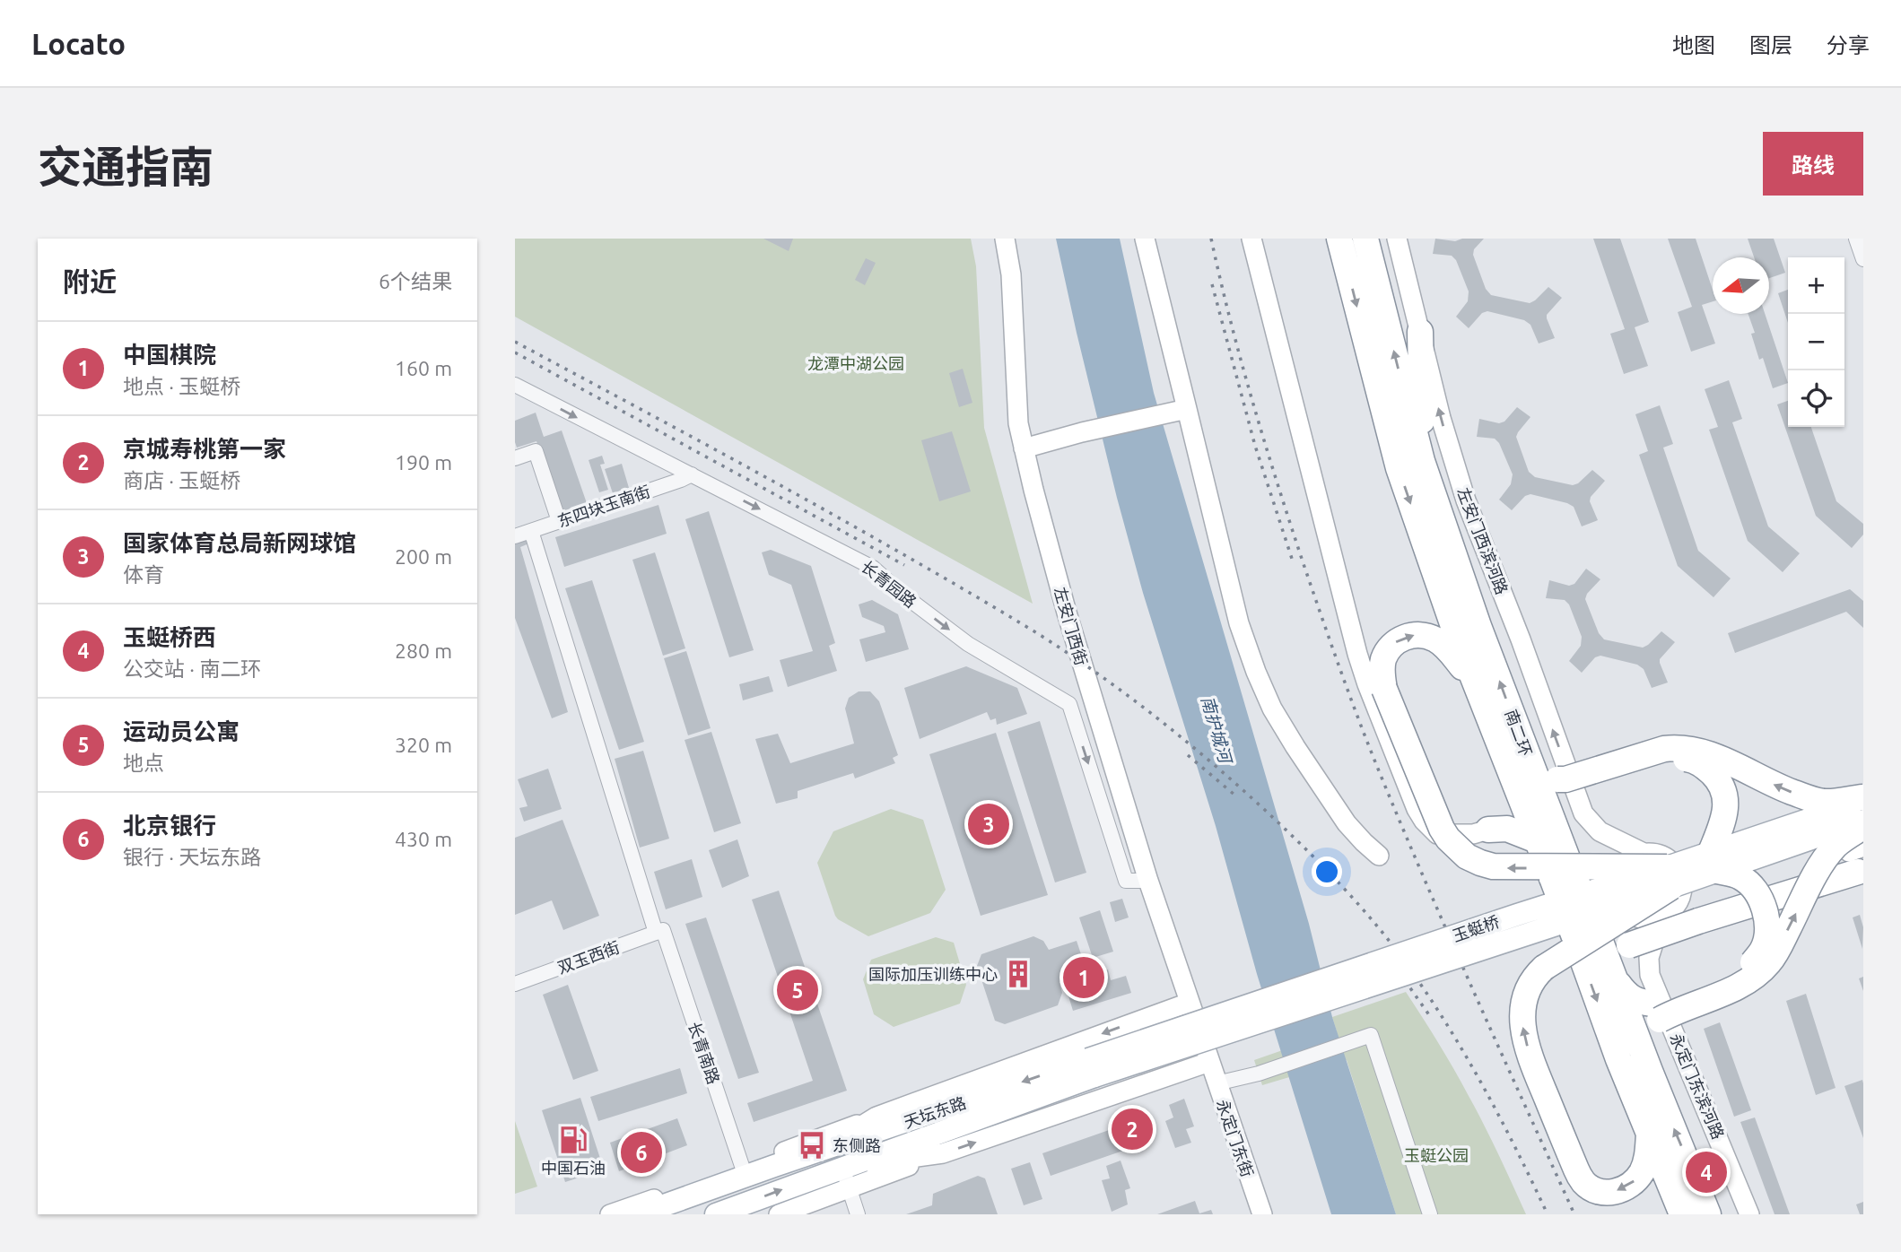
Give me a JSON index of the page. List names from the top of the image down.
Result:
{
  "streets": {
    "highway": ["南二环"],
    "main road": ["玉蜓桥", "天坛东路"],
    "street": [
      "东四块玉南街",
      "左安门西滨河路",
      "长青园路",
      "左安门西街",
      "双玉西街",
      "长青南路",
      "永定门东滨河路",
      "永定门东街"
    ]
  },
  "crossings": [
    ["东四块玉南街", "长青园路"],
    ["东四块玉南街", "长青南路"],
    ["左安门西滨河路", "玉蜓桥"],
    ["长青园路", "左安门西街"],
    ["左安门西街", "永定门东街"],
    ["玉蜓桥", "天坛东路"],
    ["双玉西街", "长青南路"],
    ["长青南路", "天坛东路"]
  ],
  "one_way": ["长青园路"],
  "water": ["南护城河"],
  "parks": ["龙潭中湖公园", "玉蜓公园"],
  "places": {
    "building": ["国际加压训练中心"],
    "fuel station": ["中国石油"],
    "bus stop": ["东侧路"]
  },
  "north": "left",
  "page": {
    "header": "Locato",
    "nav": ["地图", "图层", "分享"],
    "title": "交通指南",
    "buttons": "路线",
    "heading": ["附近", "6个结果"],
    "map_buttons": ["+", "−"],
    "list": [
      {
        "mark": "1",
        "name": "中国棋院",
        "note": "地点 · 玉蜓桥",
        "value": "160 m"
      },
      {
        "mark": "2",
        "name": "京城寿桃第一家",
        "note": "商店 · 玉蜓桥",
        "value": "190 m"
      },
      {
        "mark": "3",
        "name": "国家体育总局新网球馆",
        "note": "体育",
        "value": "200 m"
      },
      {
        "mark": "4",
        "name": "玉蜓桥西",
        "note": "公交站 · 南二环",
        "value": "280 m"
      },
      {
        "mark": "5",
        "name": "运动员公寓",
        "note": "地点",
        "value": "320 m"
      },
      {
        "mark": "6",
        "name": "北京银行",
        "note": "银行 · 天坛东路",
        "value": "430 m"
      }
    ],
    "pins": [
      "3",
      "1",
      "5",
      "2",
      "6",
      "4"
    ]
  }
}
